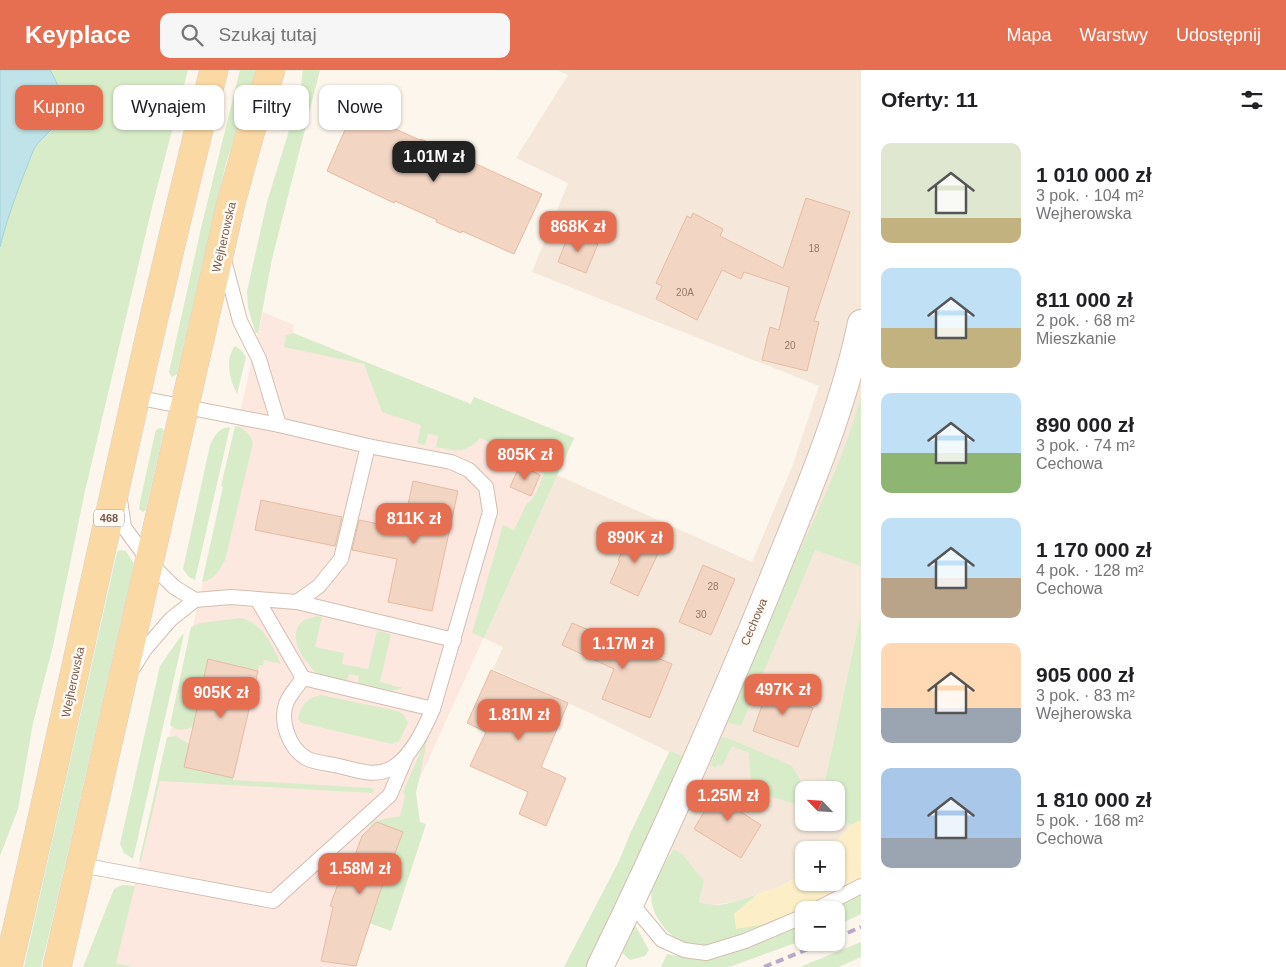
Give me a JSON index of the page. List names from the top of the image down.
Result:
{
  "streets": {
    "main road": ["Wejherowska", "468"],
    "street": ["Cechowa"]
  },
  "house_numbers": [
    "18",
    "20A",
    "20",
    "28",
    "30"
  ],
  "north": "top left",
  "page": {
    "header": "Keyplace",
    "search": "Szukaj tutaj",
    "nav": ["Mapa", "Warstwy", "Udostępnij"],
    "heading": "Oferty: 11",
    "chip": [
      "Kupno",
      "Wynajem",
      "Filtry",
      "Nowe"
    ],
    "list": [
      {
        "name": "1 010 000 zł",
        "note": "3 pok. · 104 m² · Wejherowska"
      },
      {
        "name": "811 000 zł",
        "note": "2 pok. · 68 m² · Mieszkanie"
      },
      {
        "name": "890 000 zł",
        "note": "3 pok. · 74 m² · Cechowa"
      },
      {
        "name": "1 170 000 zł",
        "note": "4 pok. · 128 m² · Cechowa"
      },
      {
        "name": "905 000 zł",
        "note": "3 pok. · 83 m² · Wejherowska"
      },
      {
        "name": "1 810 000 zł",
        "note": "5 pok. · 168 m² · Cechowa"
      }
    ],
    "price": [
      "1.01M zł",
      "868K zł",
      "805K zł",
      "811K zł",
      "890K zł",
      "1.17M zł",
      "497K zł",
      "905K zł",
      "1.81M zł",
      "1.25M zł",
      "1.58M zł"
    ],
    "map_buttons": ["+", "−"]
  }
}
